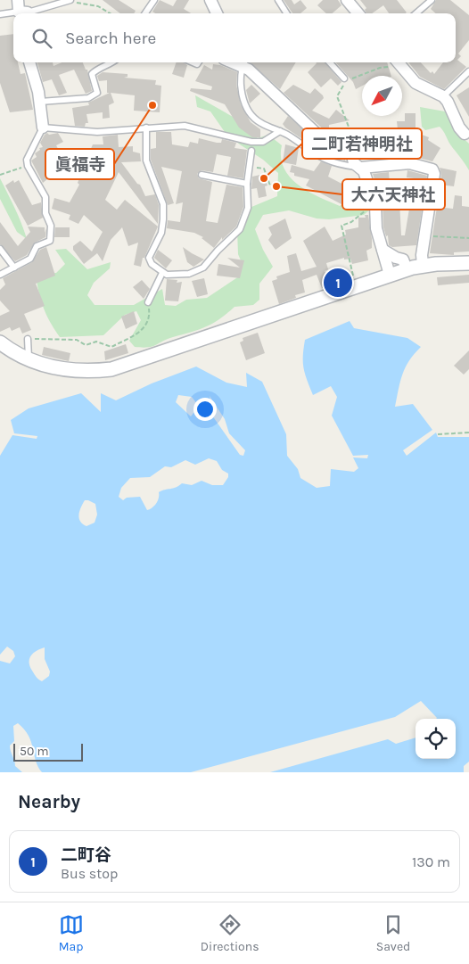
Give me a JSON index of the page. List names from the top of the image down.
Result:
{
  "places": ["眞福寺", "二町若神明社", "大六天神社"],
  "scale_bar": "50 m",
  "north": "bottom left",
  "page": {
    "search": "Search here",
    "pins": "1",
    "scale": "50 m",
    "heading": "Nearby",
    "list": [
      {
        "mark": "1",
        "name": "二町谷",
        "note": "Bus stop",
        "value": "130 m"
      }
    ],
    "nav": ["Map", "Directions", "Saved"]
  }
}
